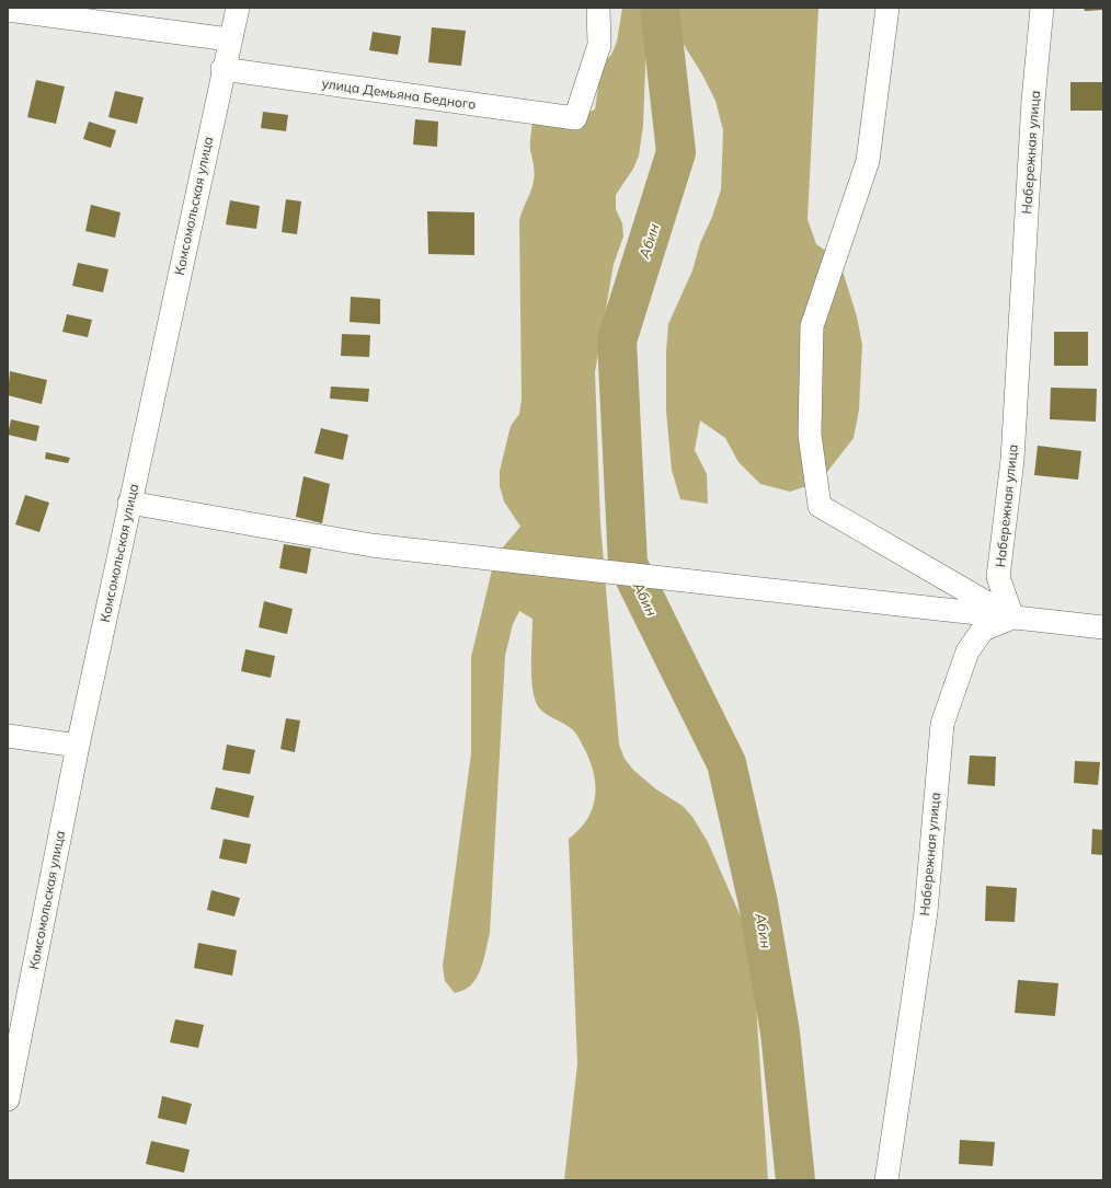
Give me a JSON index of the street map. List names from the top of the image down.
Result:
{
  "streets": {
    "street": ["улица Демьяна Бедного", "Набережная улица", "Комсомольская улица"]
  },
  "crossings": [
    ["улица Демьяна Бедного", "Комсомольская улица"]
  ],
  "water": ["Абин"]
}
